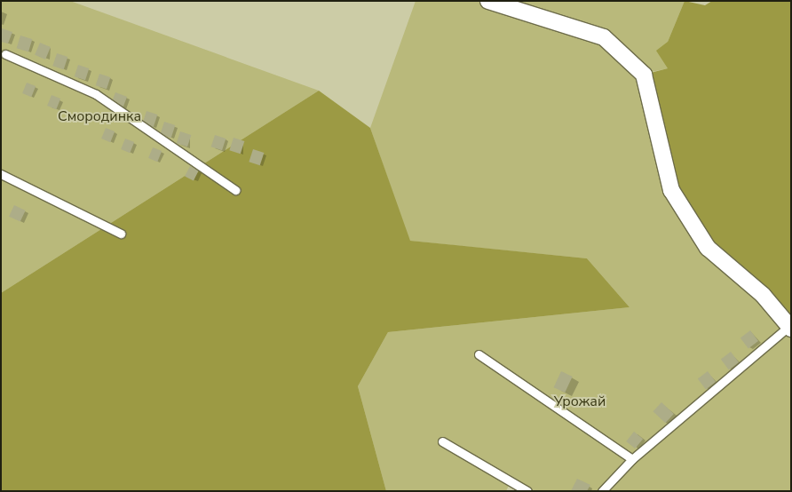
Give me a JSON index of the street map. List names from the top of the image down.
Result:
{
  "parks": ["Смородинка", "Урожай"]
}
